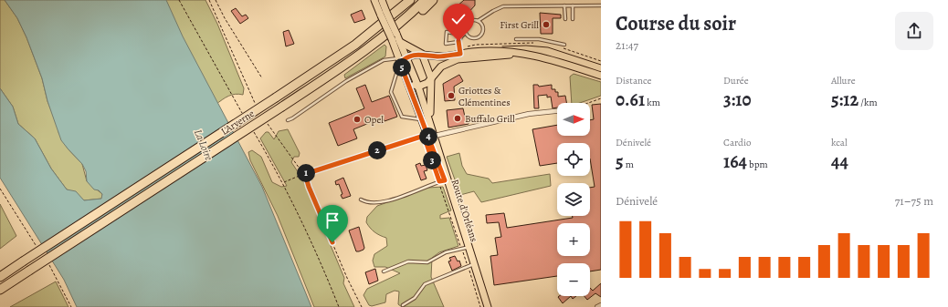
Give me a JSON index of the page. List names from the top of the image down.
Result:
{
  "streets": {
    "highway": ["L'Arverne"],
    "main road": ["Route d'Orléans"]
  },
  "water": ["La Loire"],
  "places": [
    "First Grill",
    "Griottes & Clémentines",
    "Buffalo Grill",
    "Opel"
  ],
  "north": "right",
  "page": {
    "heading": ["Course du soir", "21:47"],
    "pins": [
      "5",
      "4",
      "2",
      "3",
      "1"
    ],
    "stats": [
      ["Distance", "0.61 km"],
      ["Durée", "3:10"],
      ["Allure", "5:12 /km"],
      ["Dénivelé", "5 m"],
      ["Cardio", "164 bpm"],
      ["kcal", "44"]
    ],
    "map_buttons": ["+", "−"],
    "chart": ["Dénivelé", "71–75 m"]
  }
}
